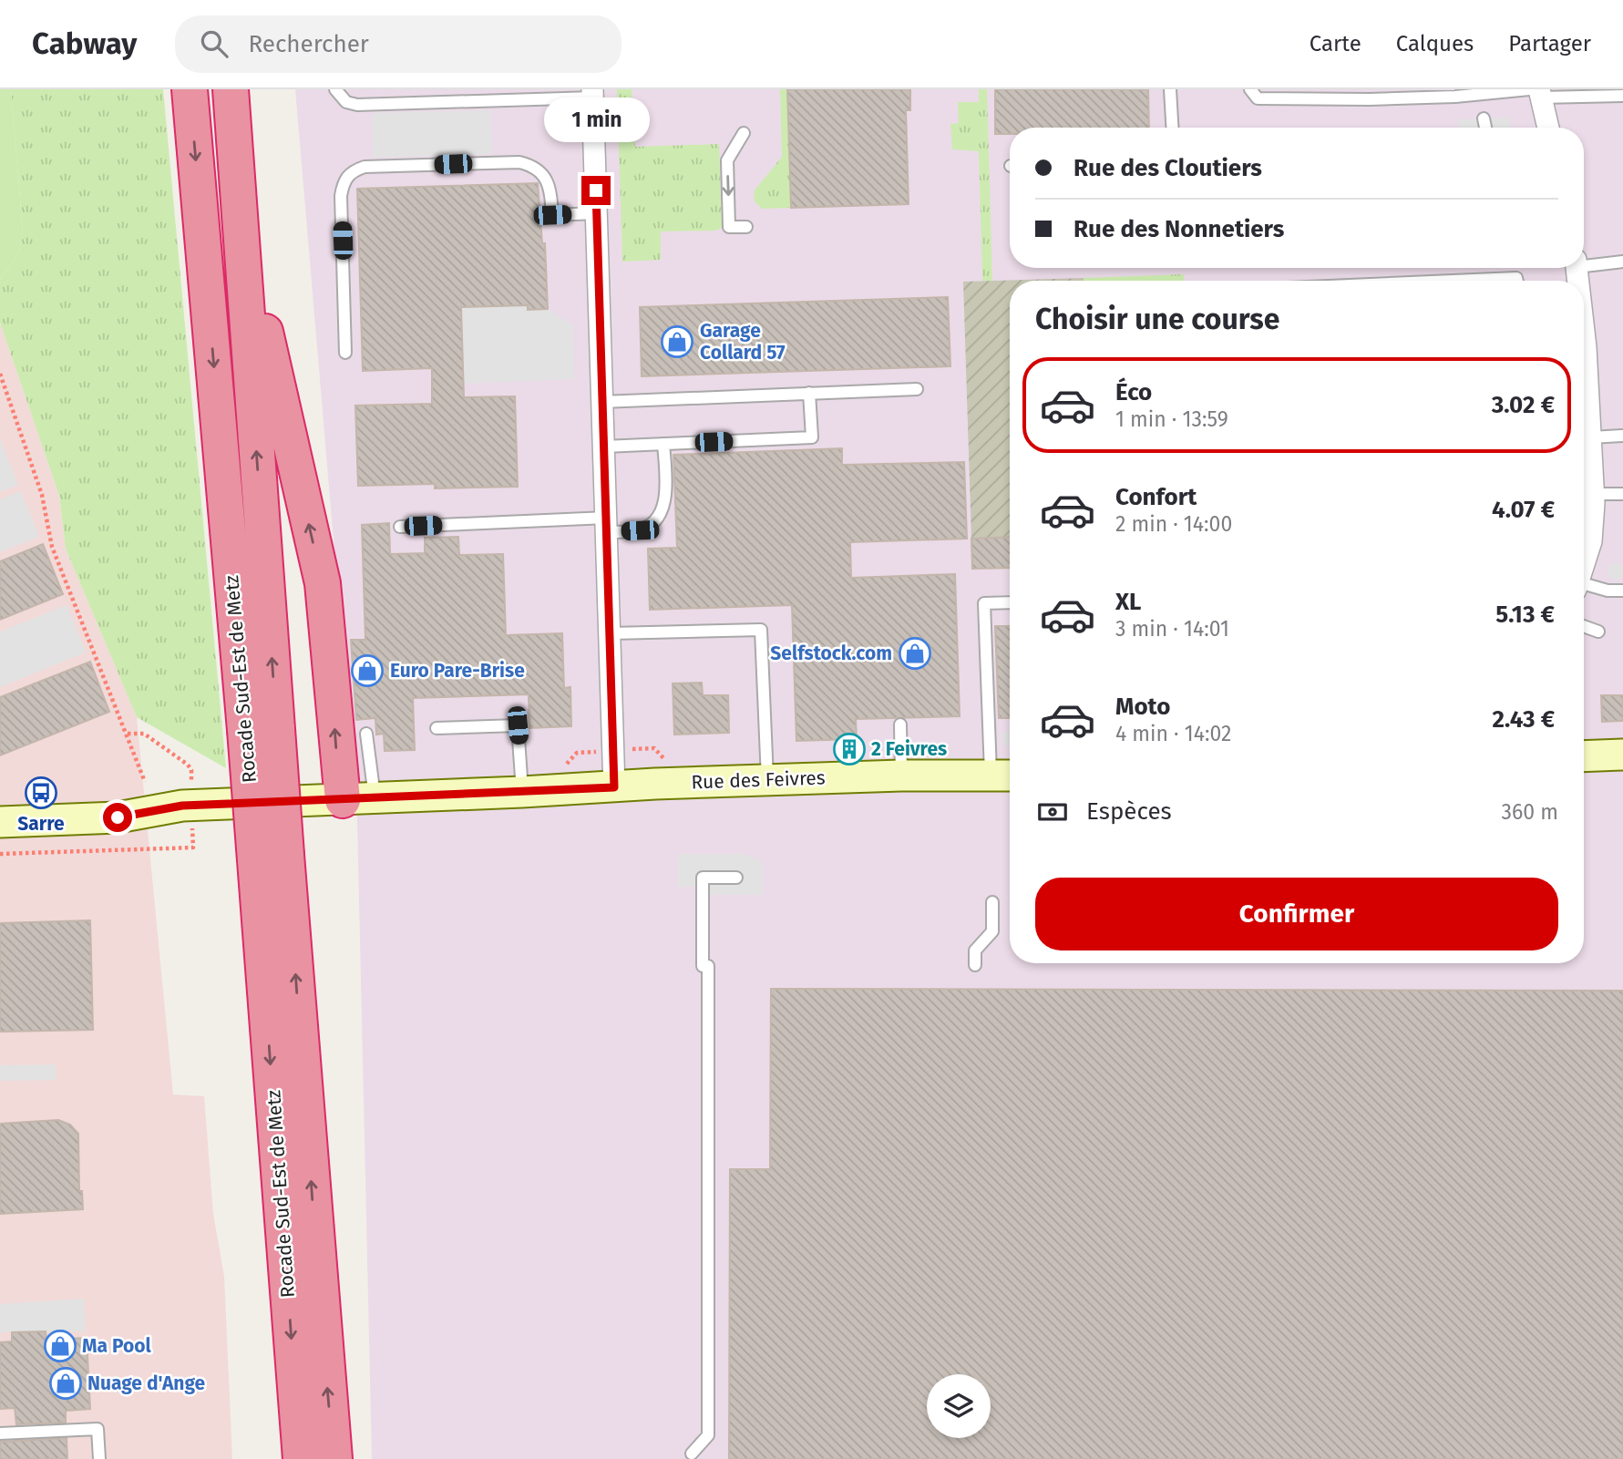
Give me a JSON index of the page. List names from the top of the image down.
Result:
{
  "streets": {
    "highway": ["Rocade Sud-Est de Metz"],
    "street": ["Rue des Feivres"]
  },
  "places": {
    "shop": [
      "Garage Collard 57",
      "Selfstock.com",
      "Euro Pare-Brise",
      "Ma Pool",
      "Nuage d'Ange"
    ],
    "building": ["2 Feivres"],
    "bus stop": ["Sarre"]
  },
  "page": {
    "header": "Cabway",
    "search": "Rechercher",
    "nav": ["Carte", "Calques", "Partager"],
    "bubble": "1 min",
    "banner": ["Rue des Cloutiers", "Rue des Nonnetiers"],
    "heading": "Choisir une course",
    "list": [
      {
        "name": "Éco",
        "note": "1 min · 13:59",
        "value": "3.02 €"
      },
      {
        "name": "Confort",
        "note": "2 min · 14:00",
        "value": "4.07 €"
      },
      {
        "name": "XL",
        "note": "3 min · 14:01",
        "value": "5.13 €"
      },
      {
        "name": "Moto",
        "note": "4 min · 14:02",
        "value": "2.43 €"
      }
    ],
    "pay": ["Espèces", "360 m"],
    "buttons": "Confirmer"
  }
}
